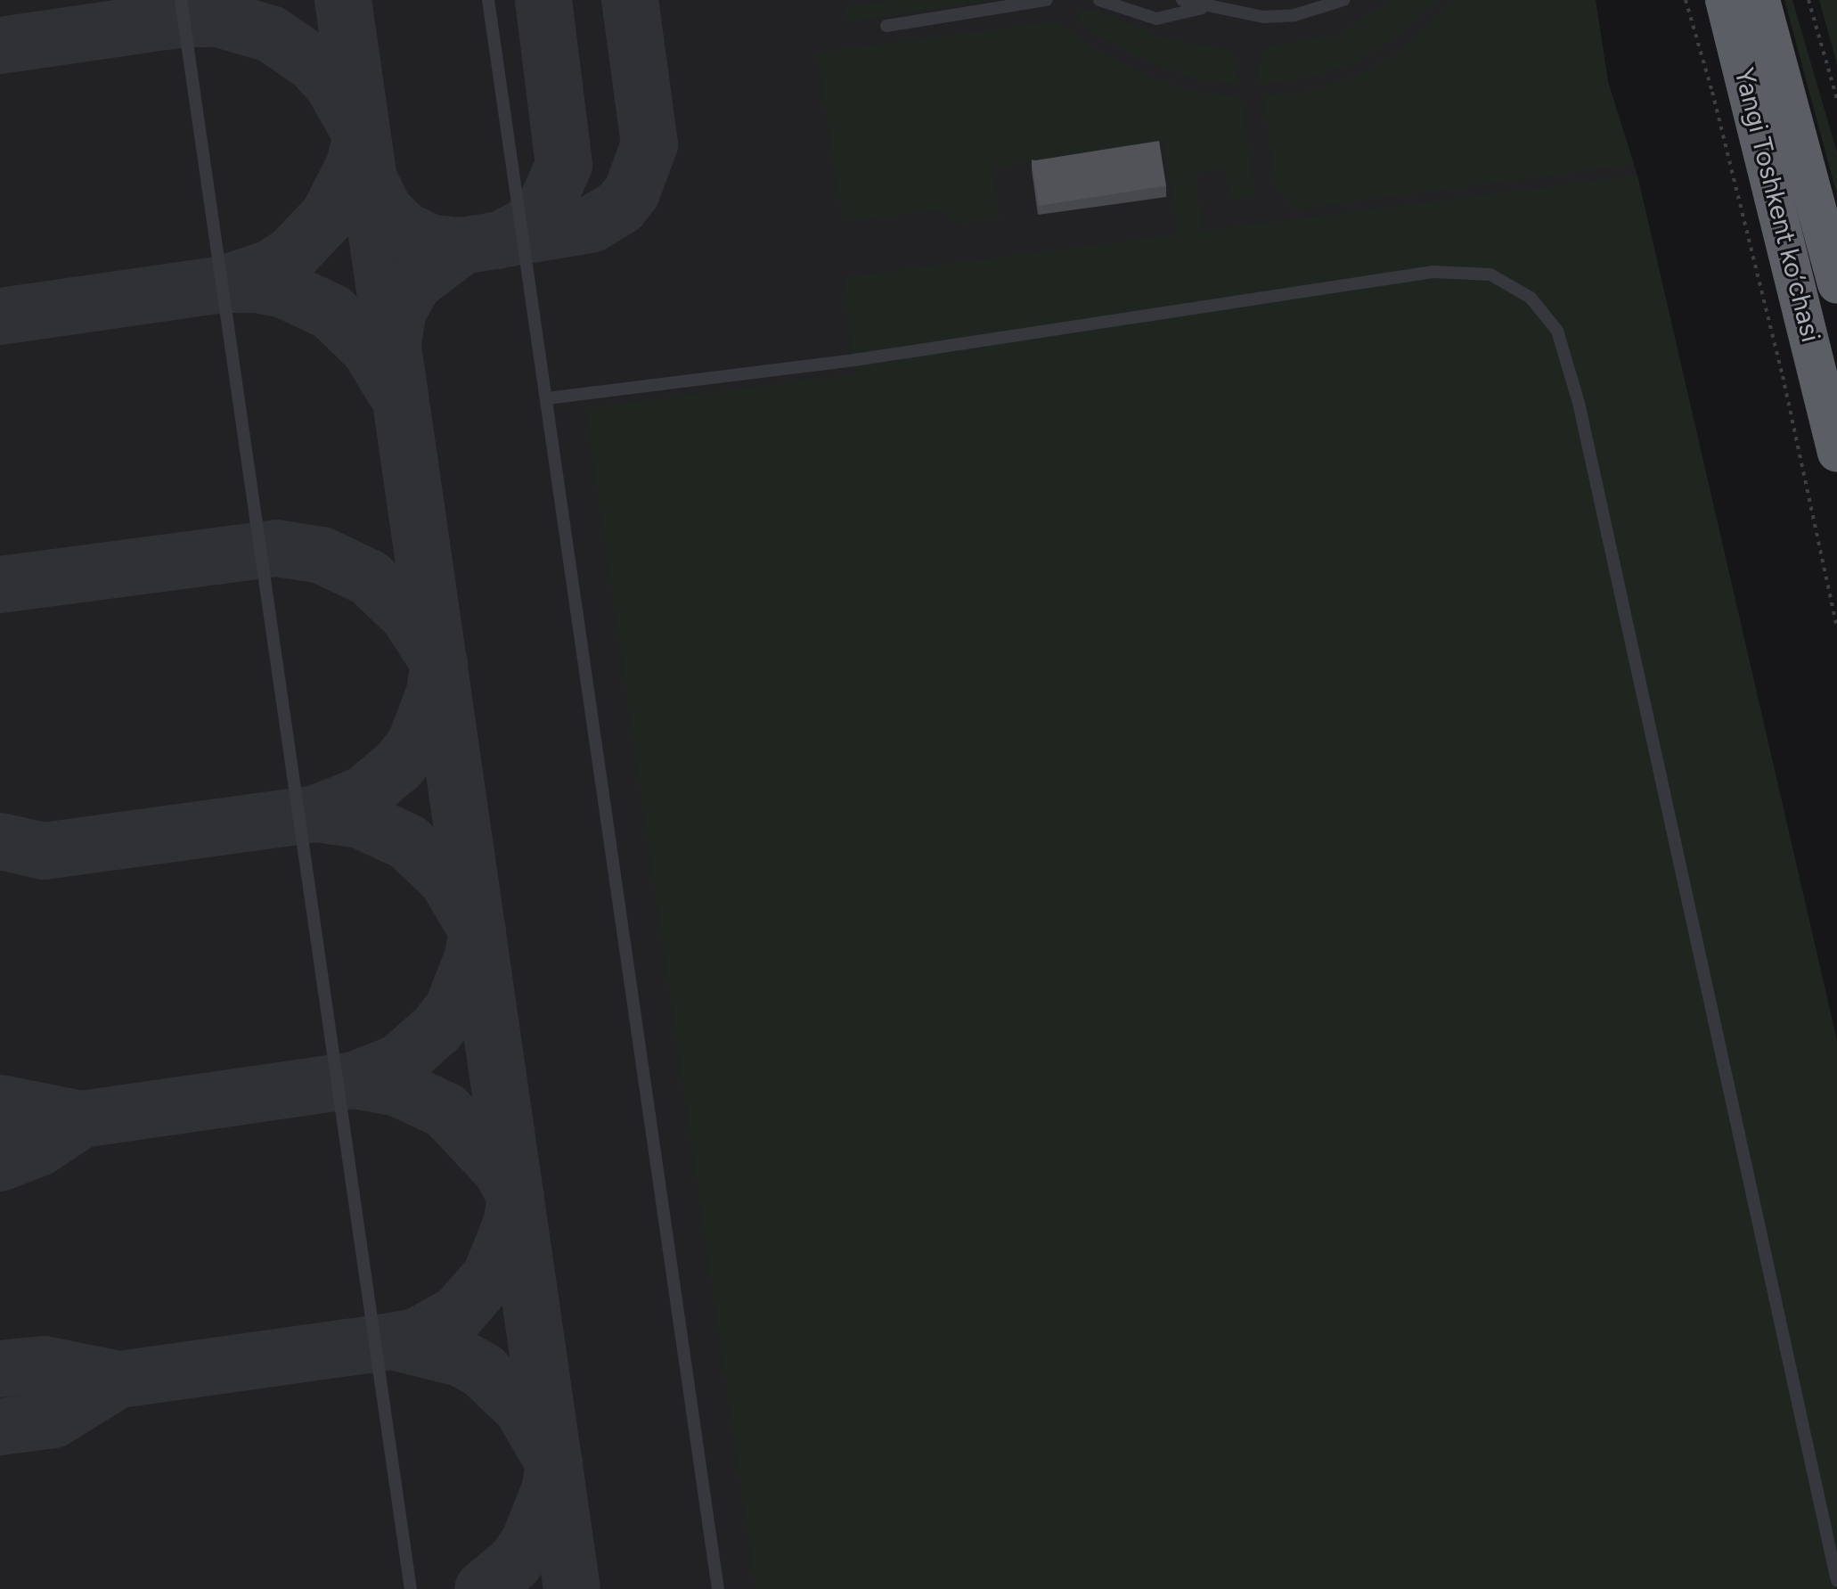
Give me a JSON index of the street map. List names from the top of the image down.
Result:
{
  "streets": {
    "highway": ["Yangi Toshkent ko‘chasi"]
  }
}
